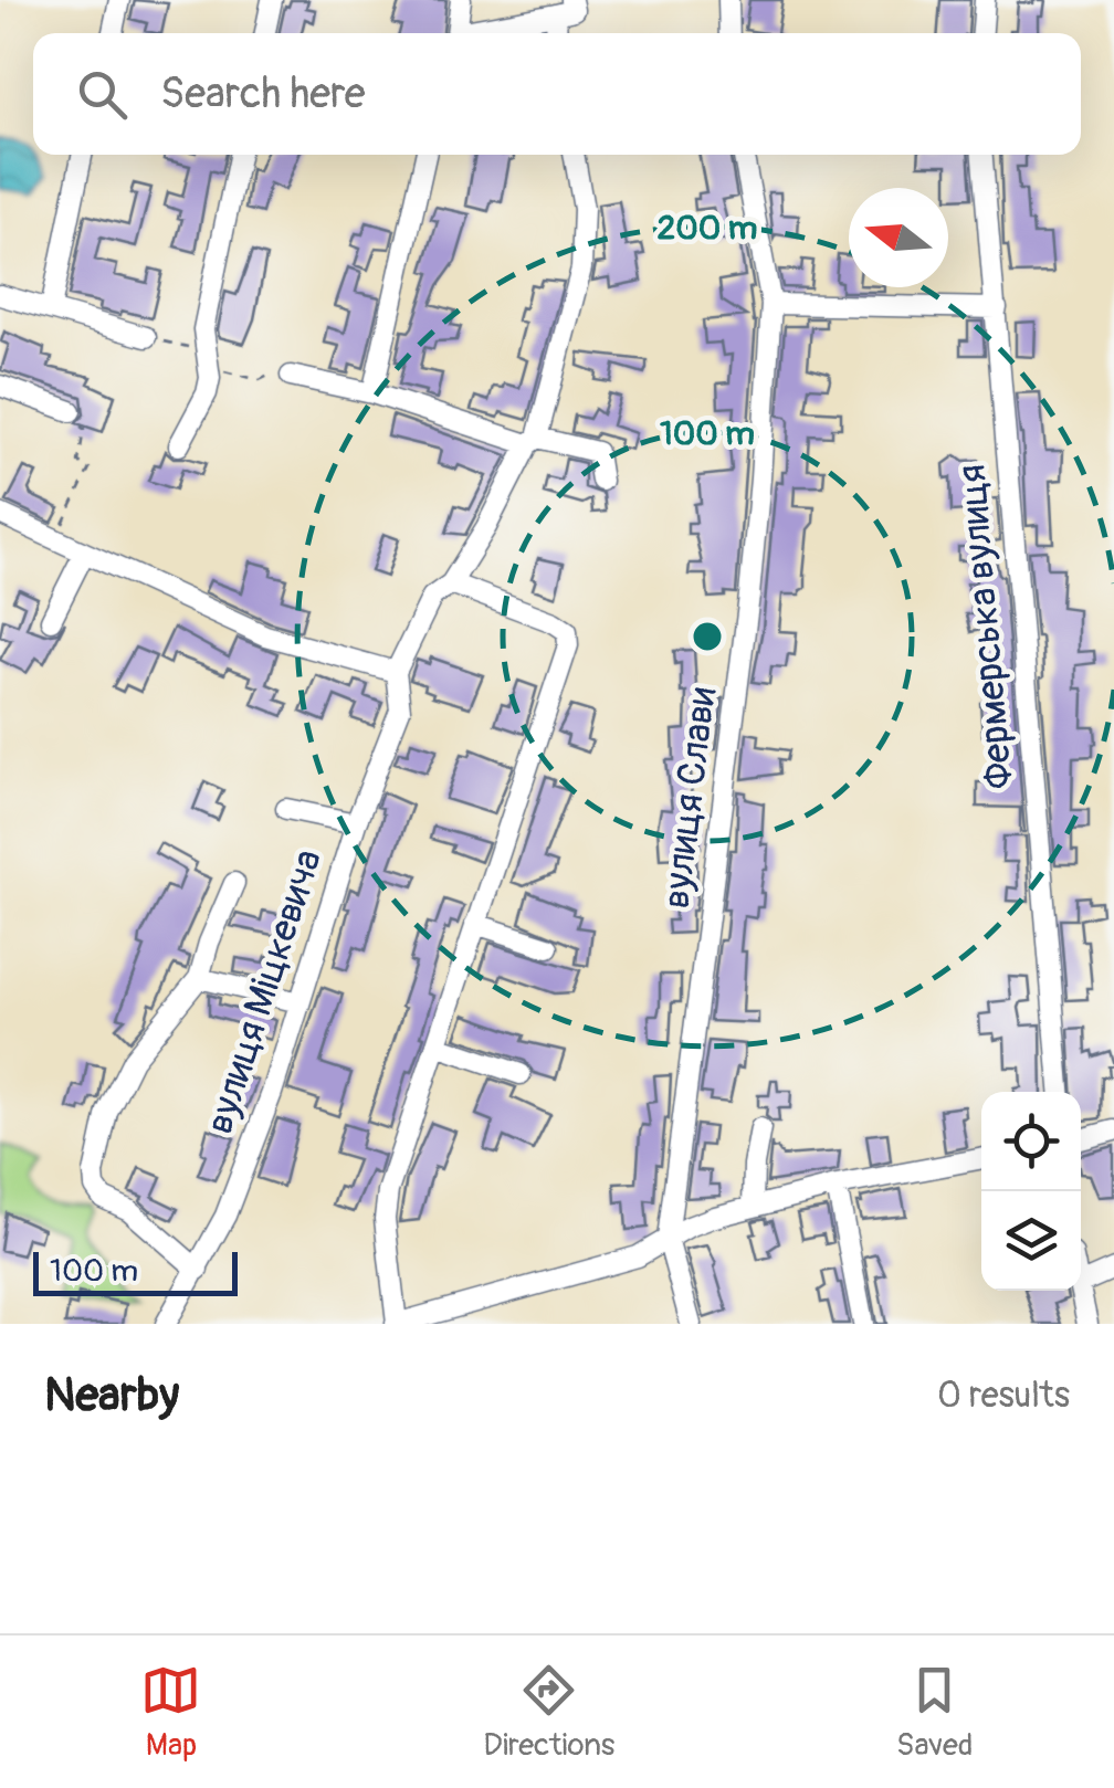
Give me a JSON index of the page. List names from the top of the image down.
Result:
{
  "streets": {
    "street": ["Фермерська вулиця", "вулиця Слави", "вулиця Міцкевича"]
  },
  "scale_bar": "100 m",
  "north": "left",
  "page": {
    "search": "Search here",
    "scale": "100 m",
    "heading": ["Nearby", "0 results"],
    "nav": ["Map", "Directions", "Saved"]
  },
  "rings": ["200 m", "100 m"]
}
